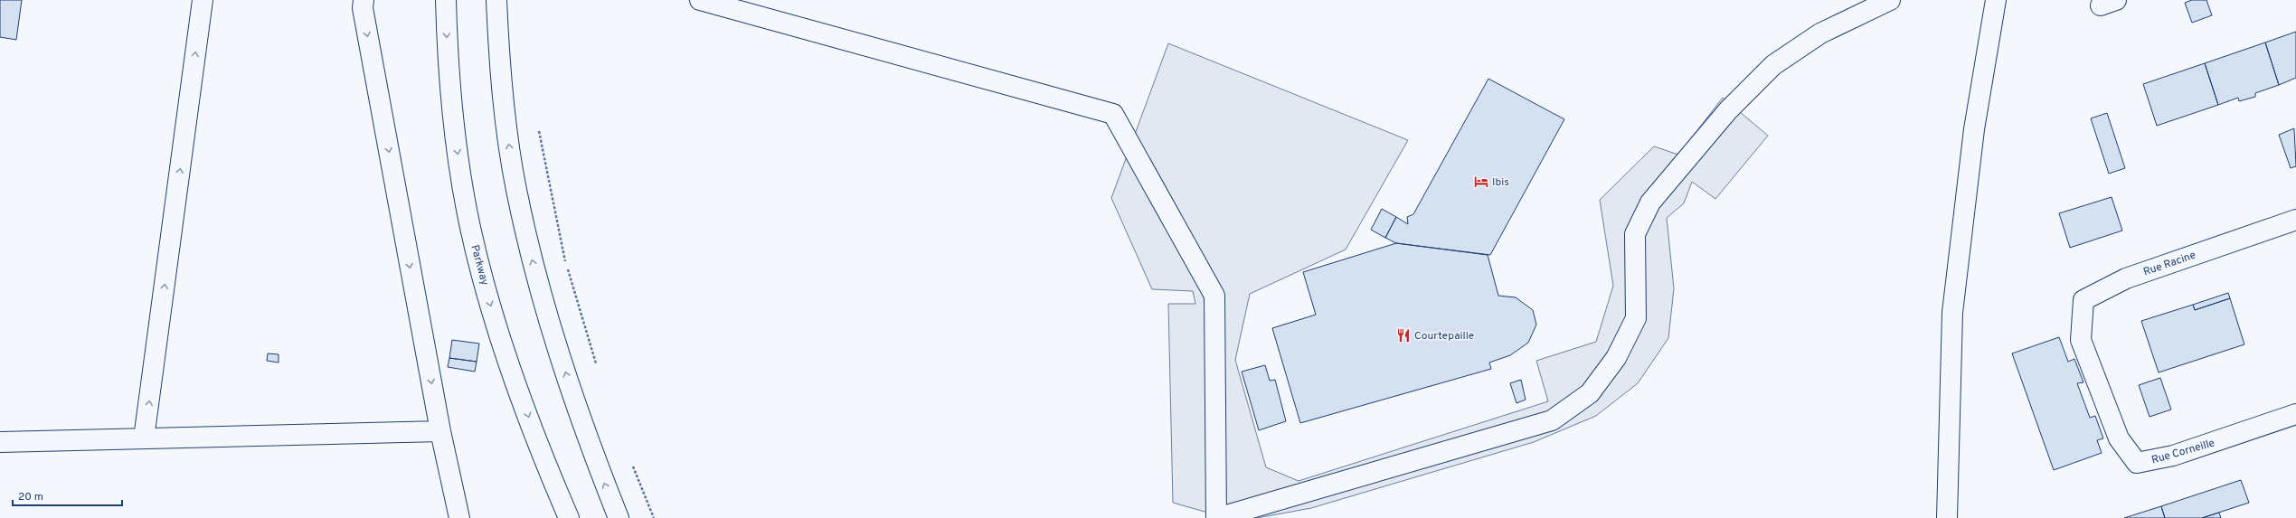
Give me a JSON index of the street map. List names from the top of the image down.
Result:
{
  "streets": {
    "street": ["Rue Racine", "Parkway", "Rue Corneille"]
  },
  "crossings": [
    ["Rue Racine", "Rue Corneille"]
  ],
  "places": {
    "hotel": ["Ibis"],
    "restaurant": ["Courtepaille"]
  },
  "scale_bar": "20 m"
}
